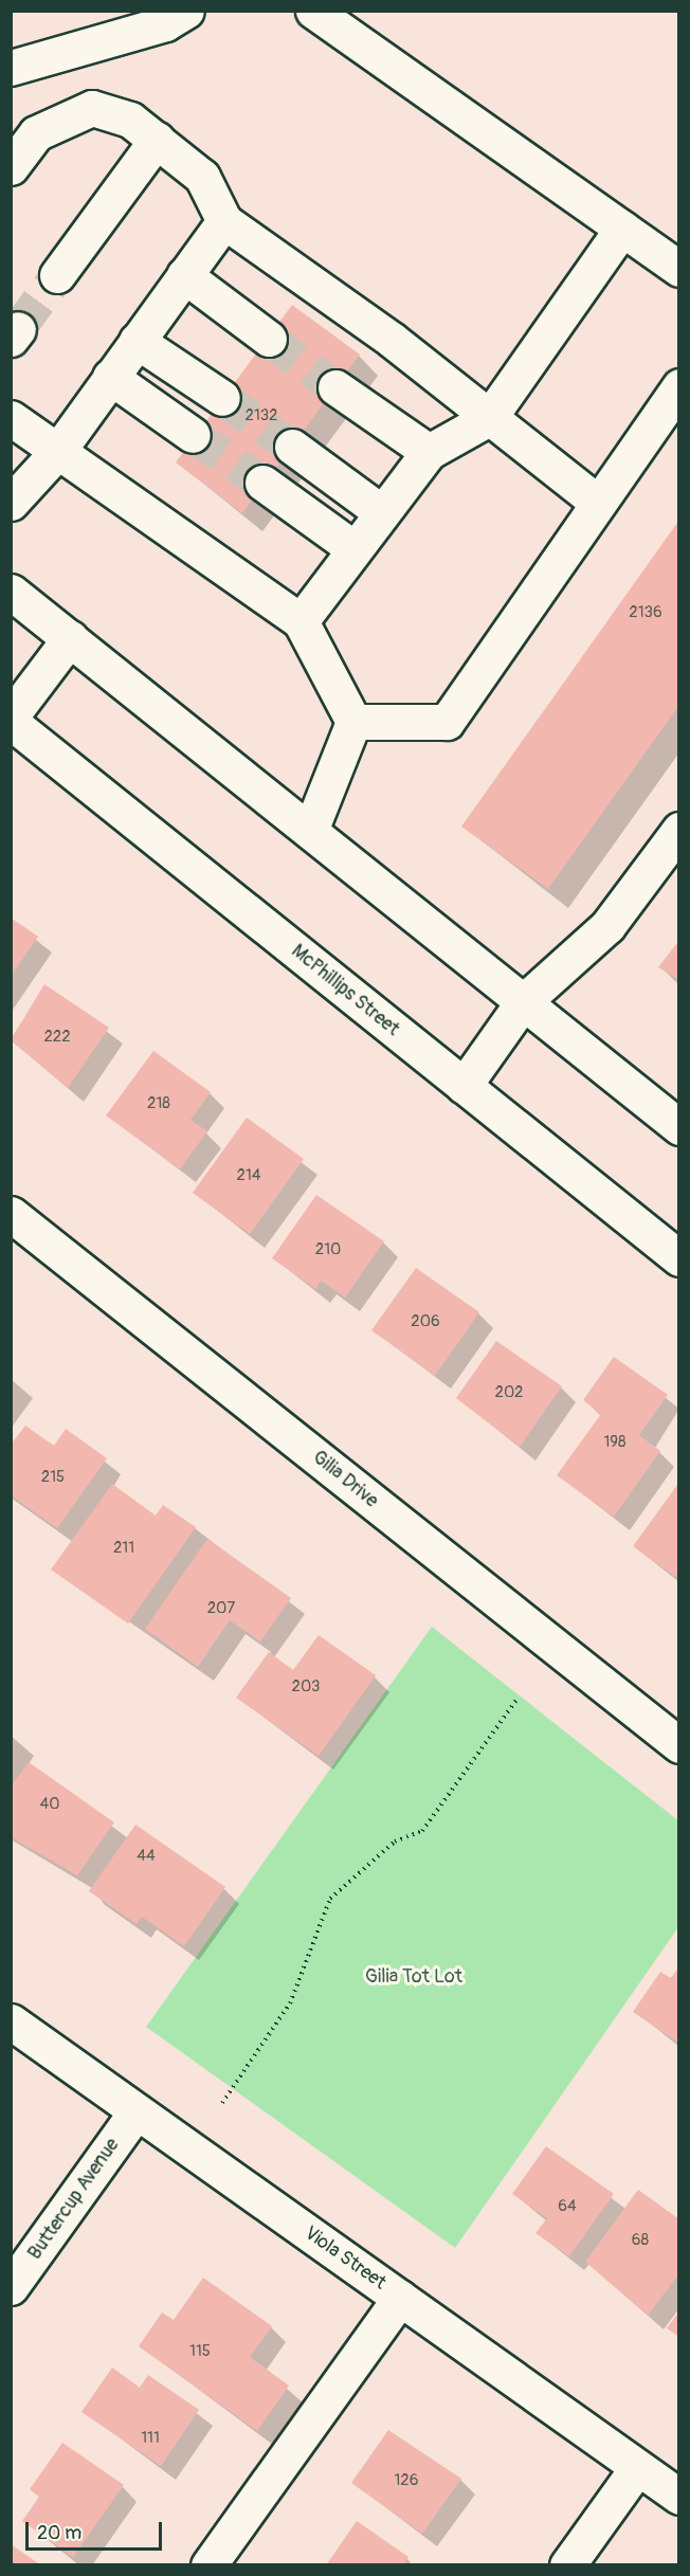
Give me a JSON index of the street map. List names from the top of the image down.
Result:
{
  "streets": {
    "street": [
      "McPhillips Street",
      "Gilia Drive",
      "Buttercup Avenue",
      "Viola Street"
    ]
  },
  "crossings": [
    ["Buttercup Avenue", "Viola Street"]
  ],
  "parks": ["Gilia Tot Lot"],
  "house_numbers": [
    "2132",
    "2136",
    "222",
    "218",
    "214",
    "210",
    "206",
    "202",
    "198",
    "215",
    "211",
    "207",
    "203",
    "40",
    "44",
    "64",
    "68",
    "115",
    "111",
    "126"
  ],
  "scale_bar": "20 m"
}
